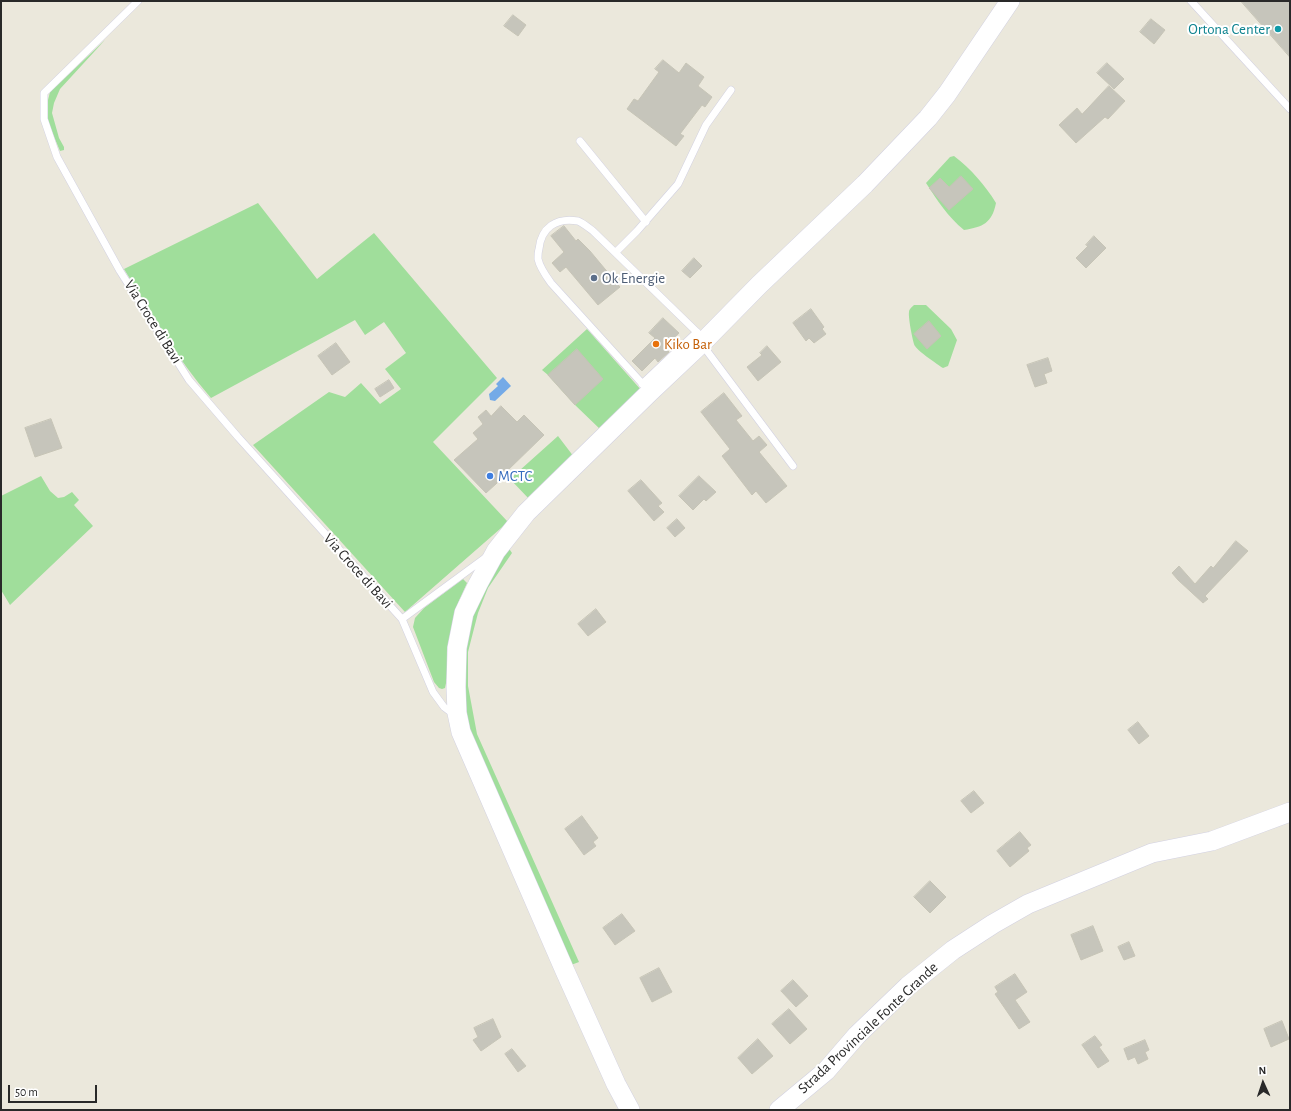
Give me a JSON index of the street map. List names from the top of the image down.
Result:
{
  "streets": {
    "main road": ["Strada Provinciale Fonte Grande"],
    "lane": ["Via Croce di Bavi"]
  },
  "places": [
    "Ortona Center",
    "Ok Energie",
    "Kiko Bar",
    "MCTC"
  ],
  "scale_bar": "50 m",
  "north": "top"
}
